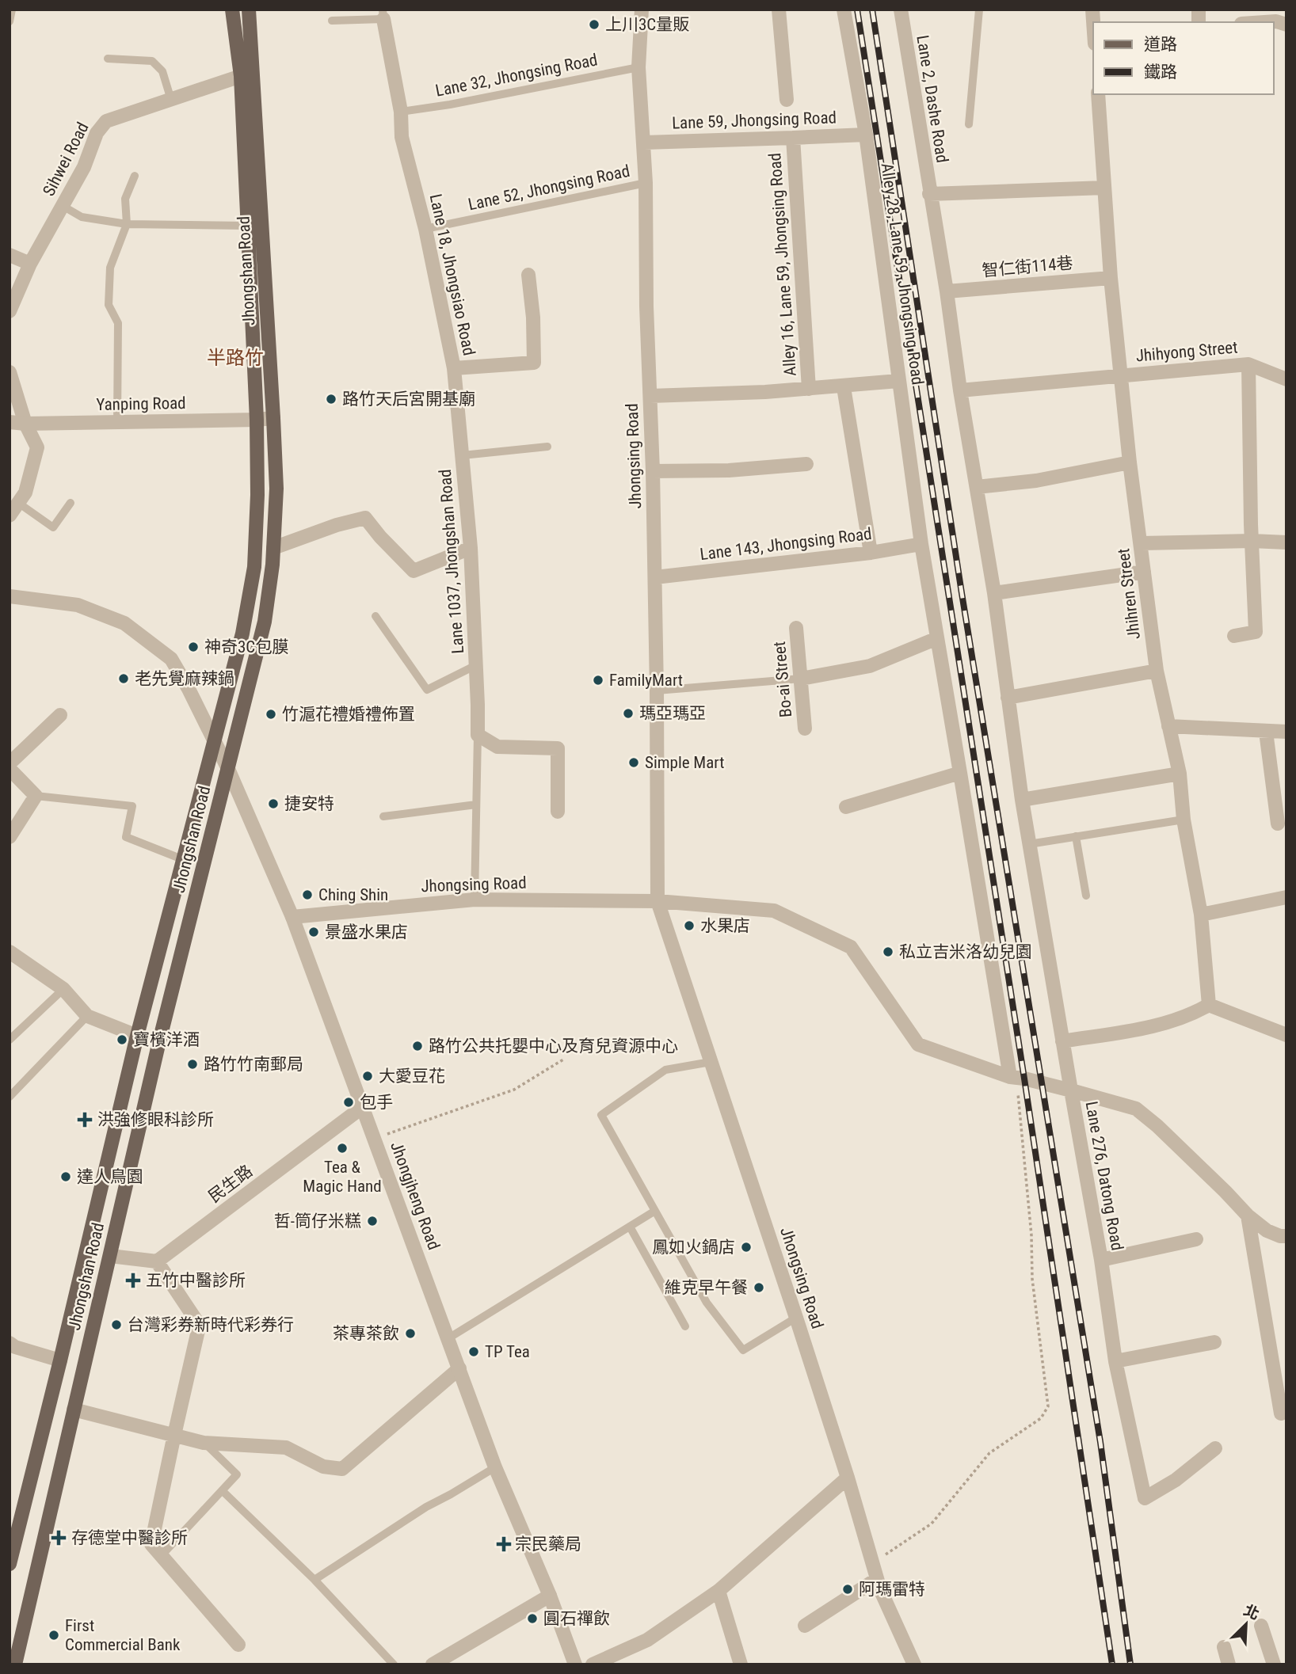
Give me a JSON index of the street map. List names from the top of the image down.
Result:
{
  "streets": {
    "main road": ["Jhongshan Road"],
    "street": [
      "Lane 2, Dashe Road",
      "Lane 59, Jhongsing Road",
      "Sihwei Road",
      "Alley 16, Lane 59, Jhongsing Road",
      "智仁街114巷",
      "Alley 28, Lane 59, Jhongsing Road",
      "Lane 18, Jhongsiao Road",
      "Jhihyong Street",
      "Yanping Road",
      "Jhongsing Road",
      "Lane 143, Jhongsing Road",
      "Lane 1037, Jhongshan Road",
      "Jhihren Street",
      "Bo-ai Street",
      "Lane 276, Datong Road",
      "民生路",
      "Jhongjheng Road"
    ],
    "lane": ["Lane 32, Jhongsing Road", "Lane 52, Jhongsing Road"]
  },
  "crossings": [
    ["Lane 32, Jhongsing Road", "Lane 18, Jhongsiao Road"],
    ["Lane 32, Jhongsing Road", "Jhongsing Road"],
    ["Lane 2, Dashe Road", "智仁街114巷"],
    ["Lane 2, Dashe Road", "Jhihyong Street"],
    ["Lane 2, Dashe Road", "Lane 276, Datong Road"],
    ["Lane 59, Jhongsing Road", "Alley 16, Lane 59, Jhongsing Road"],
    ["Lane 59, Jhongsing Road", "Alley 28, Lane 59, Jhongsing Road"],
    ["Lane 59, Jhongsing Road", "Jhongsing Road"],
    ["Sihwei Road", "Jhongshan Road"],
    ["Lane 52, Jhongsing Road", "Lane 18, Jhongsiao Road"],
    ["Lane 52, Jhongsing Road", "Jhongsing Road"],
    ["智仁街114巷", "Jhihren Street"],
    ["Jhongshan Road", "Yanping Road"],
    ["Jhongshan Road", "Jhongjheng Road"],
    ["Alley 28, Lane 59, Jhongsing Road", "Lane 143, Jhongsing Road"],
    ["Lane 18, Jhongsiao Road", "Lane 1037, Jhongshan Road"],
    ["Jhihyong Street", "Jhihren Street"],
    ["Jhongsing Road", "Lane 143, Jhongsing Road"],
    ["Jhongsing Road", "Lane 1037, Jhongshan Road"],
    ["Jhongsing Road", "Jhongjheng Road"],
    ["民生路", "Jhongjheng Road"]
  ],
  "districts": ["半路竹"],
  "places": {
    "other": [
      "上川3C量販",
      "路竹天后宮開基廟",
      "神奇3C包膜",
      "老先覺麻辣鍋",
      "FamilyMart",
      "瑪亞瑪亞",
      "竹滬花禮婚禮佈置",
      "Simple Mart",
      "捷安特",
      "Ching Shin",
      "水果店",
      "景盛水果店",
      "私立吉米洛幼兒園",
      "寶檳洋酒",
      "路竹公共托嬰中心及育兒資源中心",
      "路竹竹南郵局",
      "大愛豆花",
      "包手",
      "Tea & Magic Hand",
      "達人鳥園",
      "哲-筒仔米糕",
      "鳳如火鍋店",
      "維克早午餐",
      "台灣彩券新時代彩券行",
      "茶專茶飲",
      "TP Tea",
      "阿瑪雷特",
      "圓石禪飲",
      "First Commercial Bank"
    ],
    "health": [
      "洪強修眼科診所",
      "五竹中醫診所",
      "存德堂中醫診所",
      "宗民藥局"
    ]
  },
  "legend": ["道路", "鐵路"],
  "north": "top right"
}
